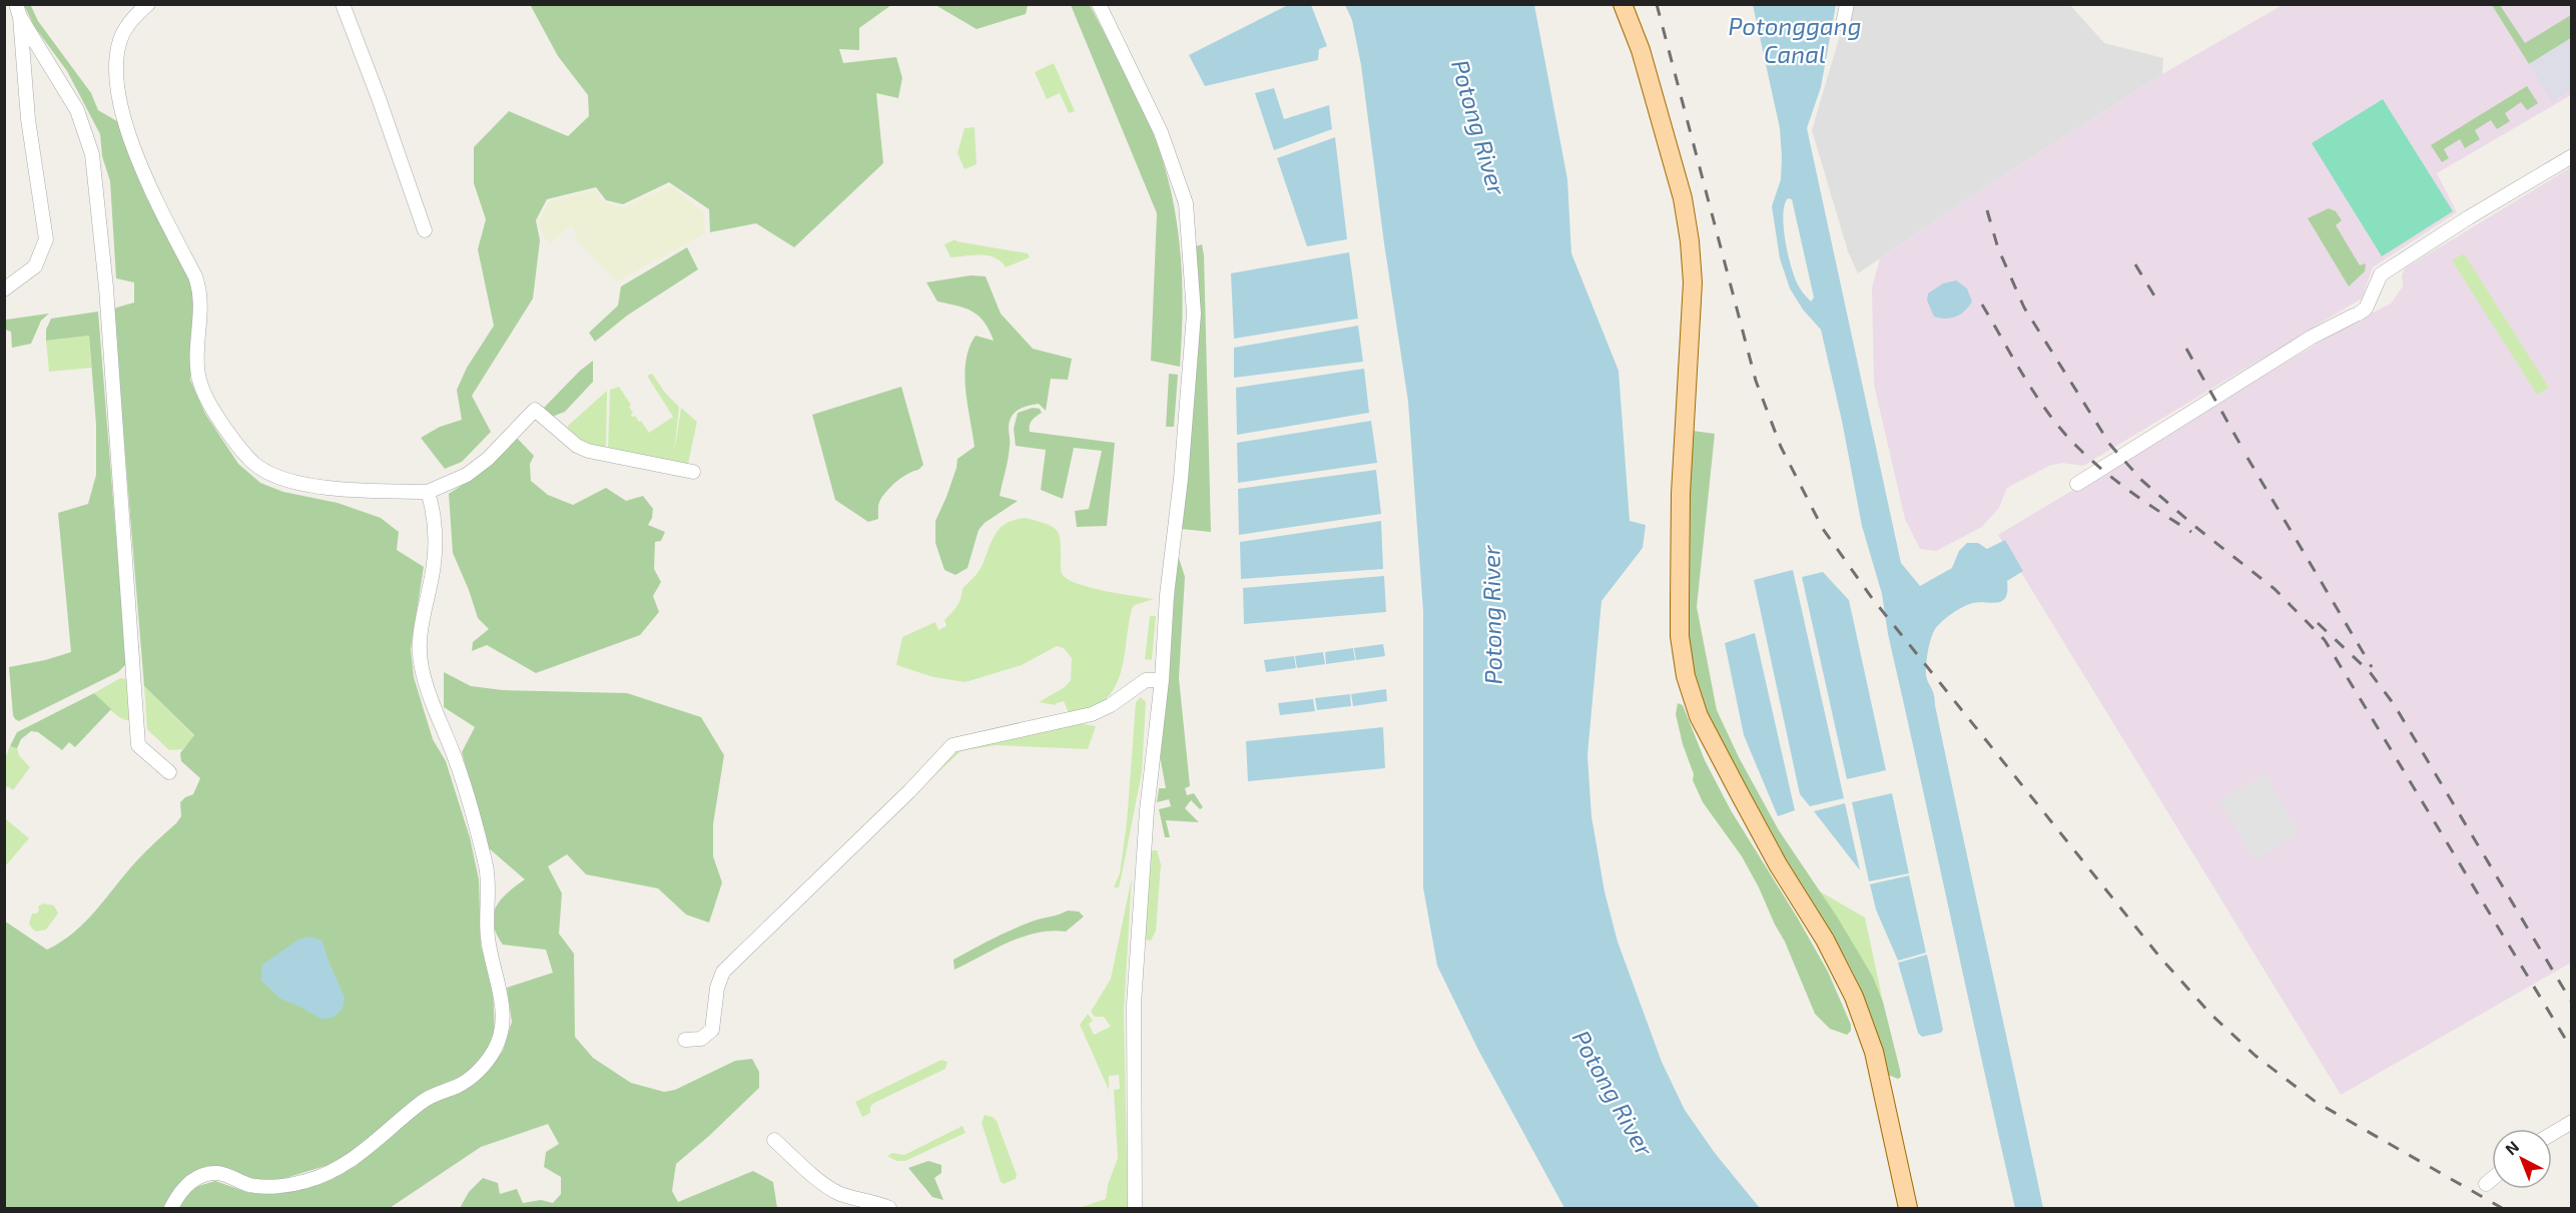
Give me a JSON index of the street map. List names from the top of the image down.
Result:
{
  "water": ["Potonggang Canal", "Potong River"],
  "north": "top left"
}
